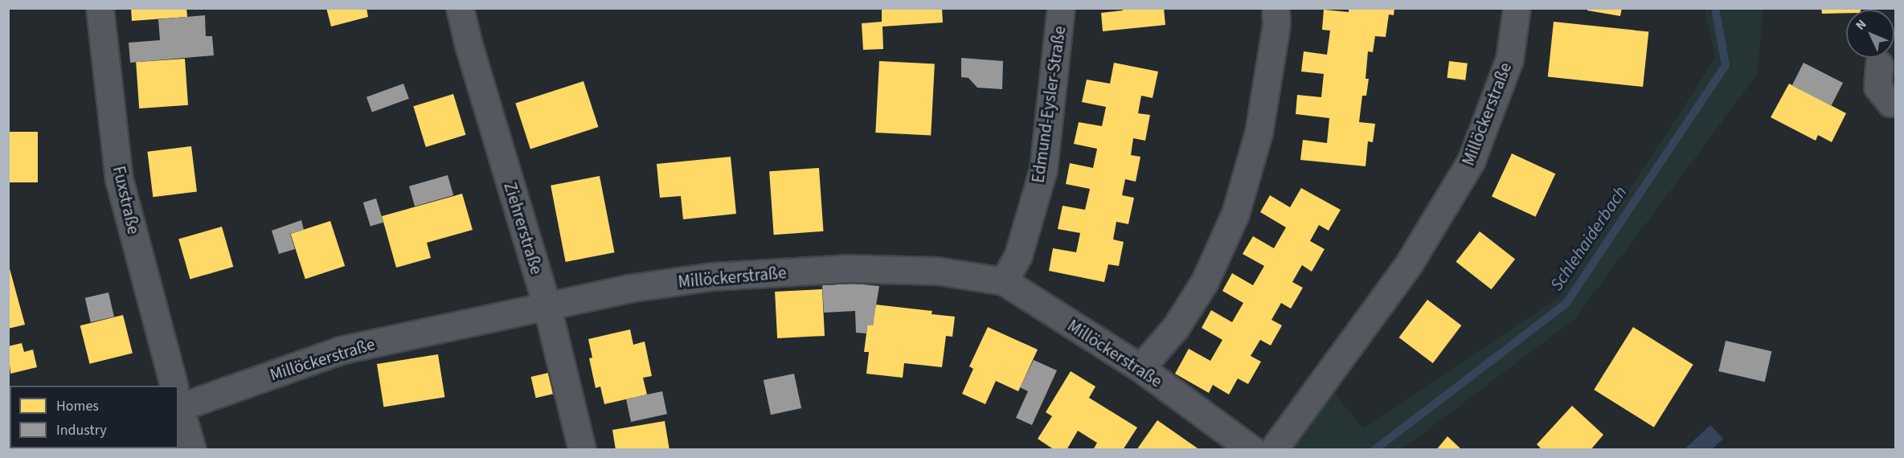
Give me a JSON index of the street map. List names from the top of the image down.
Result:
{
  "streets": {
    "street": [
      "Edmund-Eysler-Straße",
      "Millöckerstraße",
      "Fuxstraße",
      "Ziehrerstraße"
    ]
  },
  "crossings": [
    ["Edmund-Eysler-Straße", "Millöckerstraße"],
    ["Millöckerstraße", "Ziehrerstraße"]
  ],
  "water": ["Schlehaiderbach"],
  "legend": ["Homes", "Industry"],
  "north": "top left"
}
